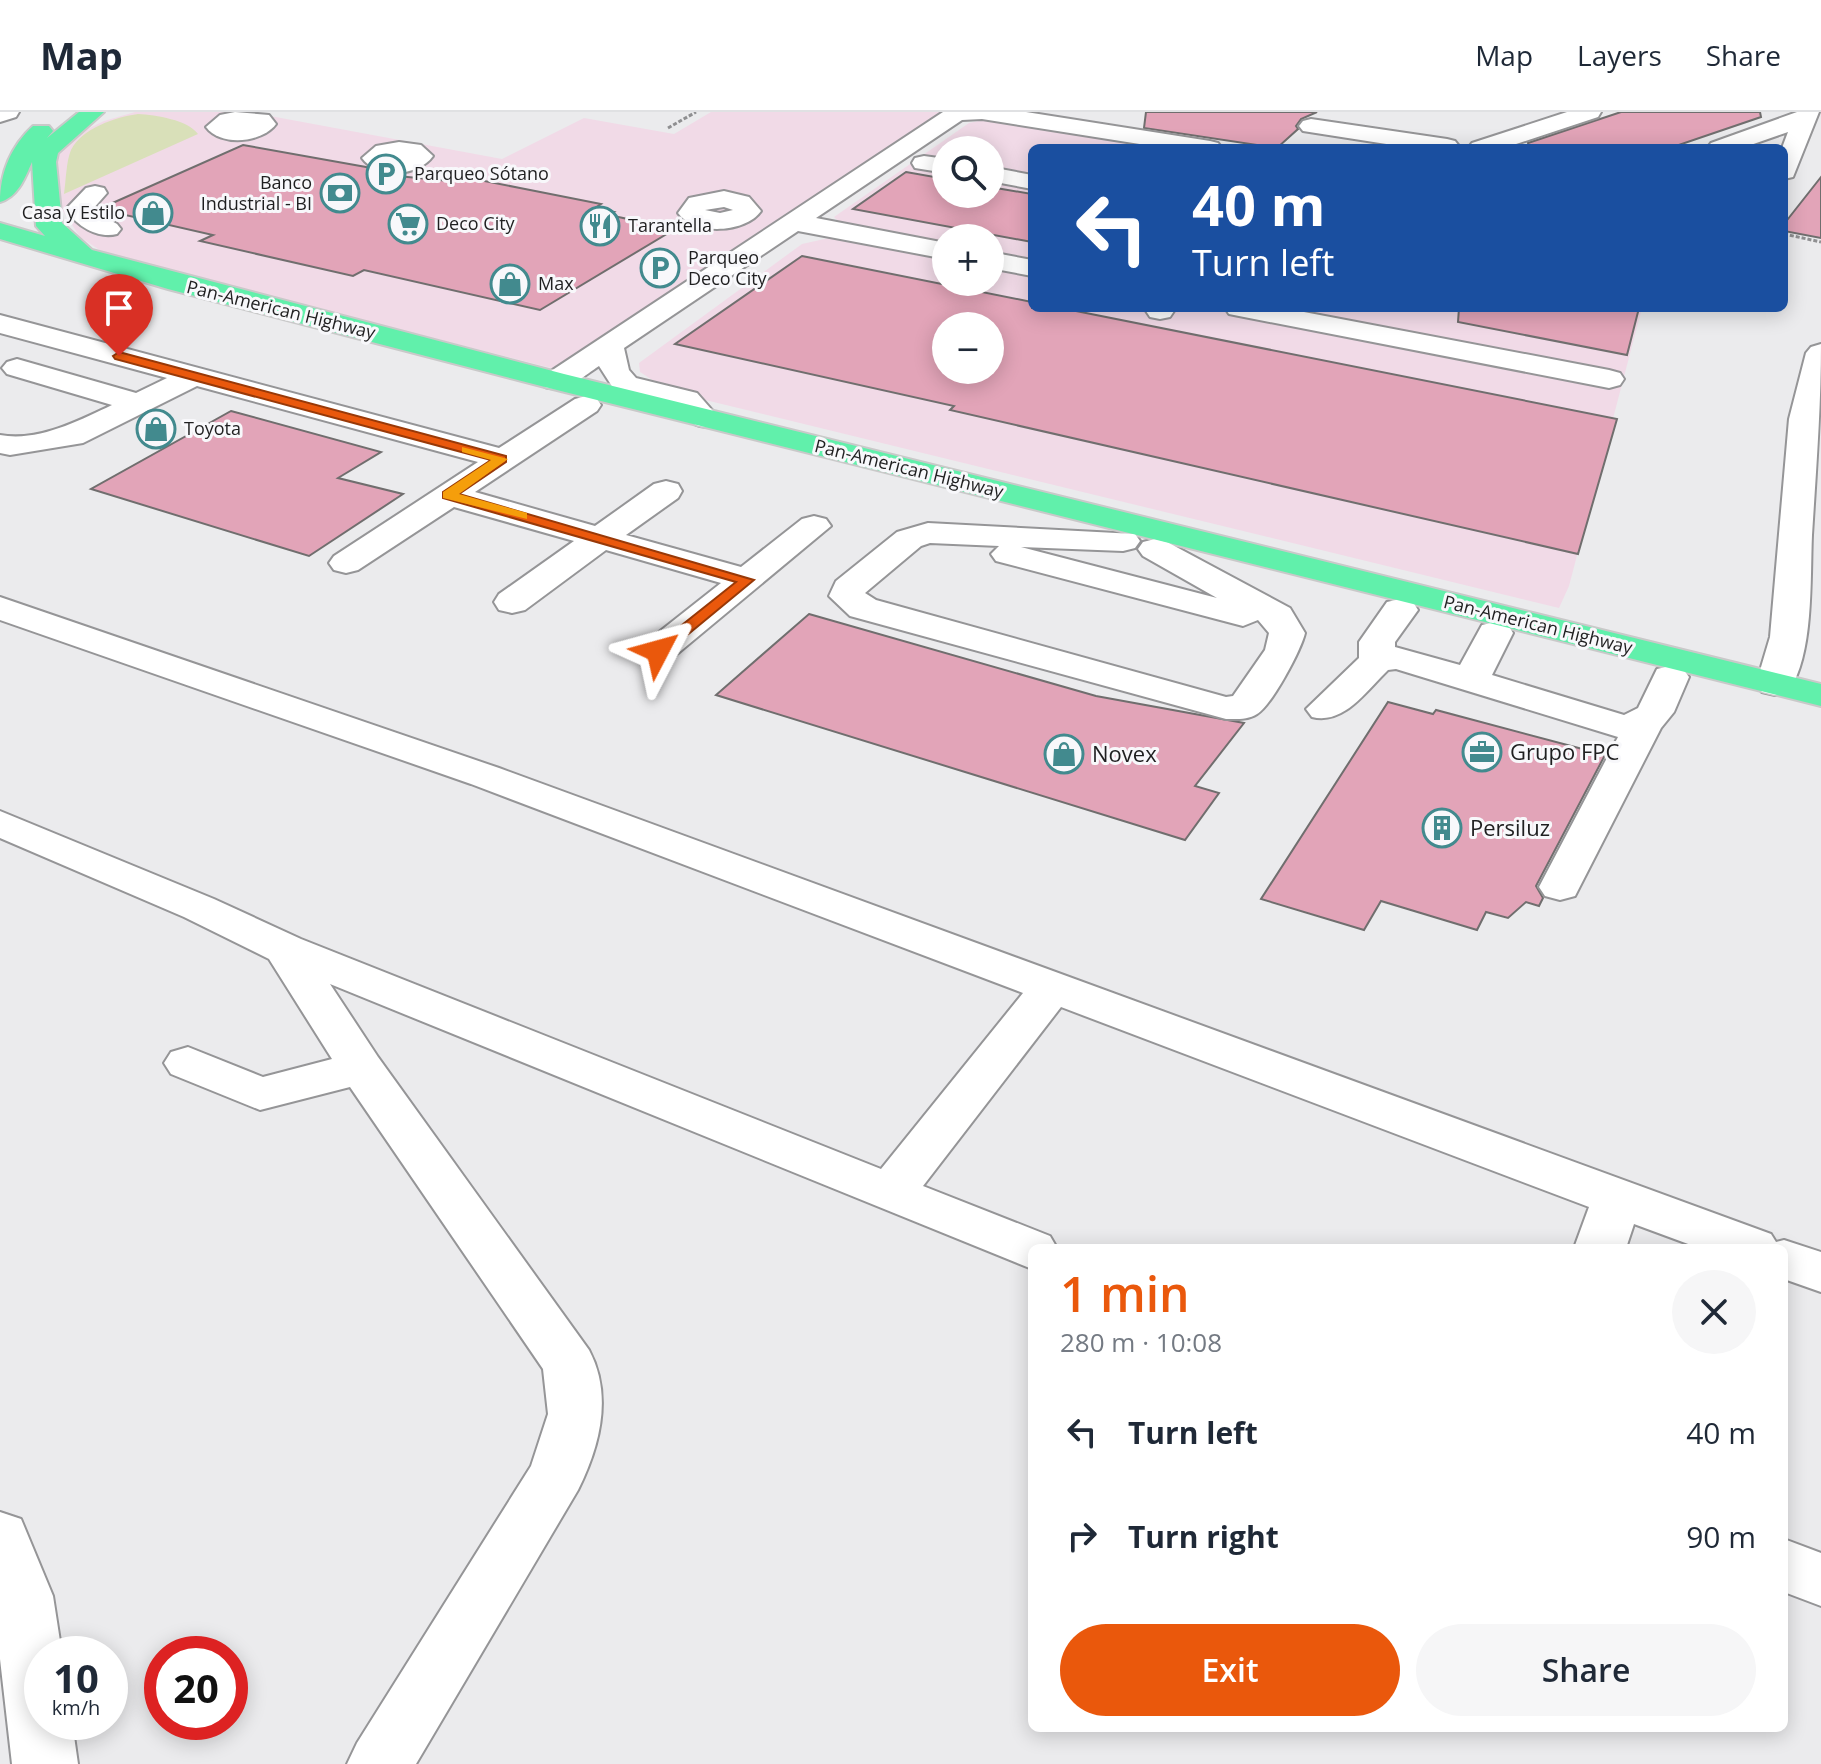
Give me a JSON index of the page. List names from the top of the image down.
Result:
{
  "streets": {
    "highway": ["Pan-American Highway"]
  },
  "places": {
    "parking": ["Parqueo Sótano", "Parqueo Deco City"],
    "bank": ["Banco Industrial - BI"],
    "shop": [
      "Casa y Estilo",
      "Max",
      "Toyota",
      "Novex"
    ],
    "supermarket": ["Deco City"],
    "restaurant": ["Tarantella"],
    "office": ["Grupo FPC"],
    "building": ["Persiluz"]
  },
  "page": {
    "header": "Map",
    "nav": ["Map", "Layers", "Share"],
    "map_buttons": ["+", "−"],
    "turn": ["40 m", "Turn left"],
    "heading": ["1 min", "280 m · 10:08"],
    "list": [
      {
        "name": "Turn left",
        "value": "40 m"
      },
      {
        "name": "Turn right",
        "value": "90 m"
      }
    ],
    "buttons": ["Exit", "Share"],
    "speed": "10 km/h",
    "limit": "20"
  }
}
